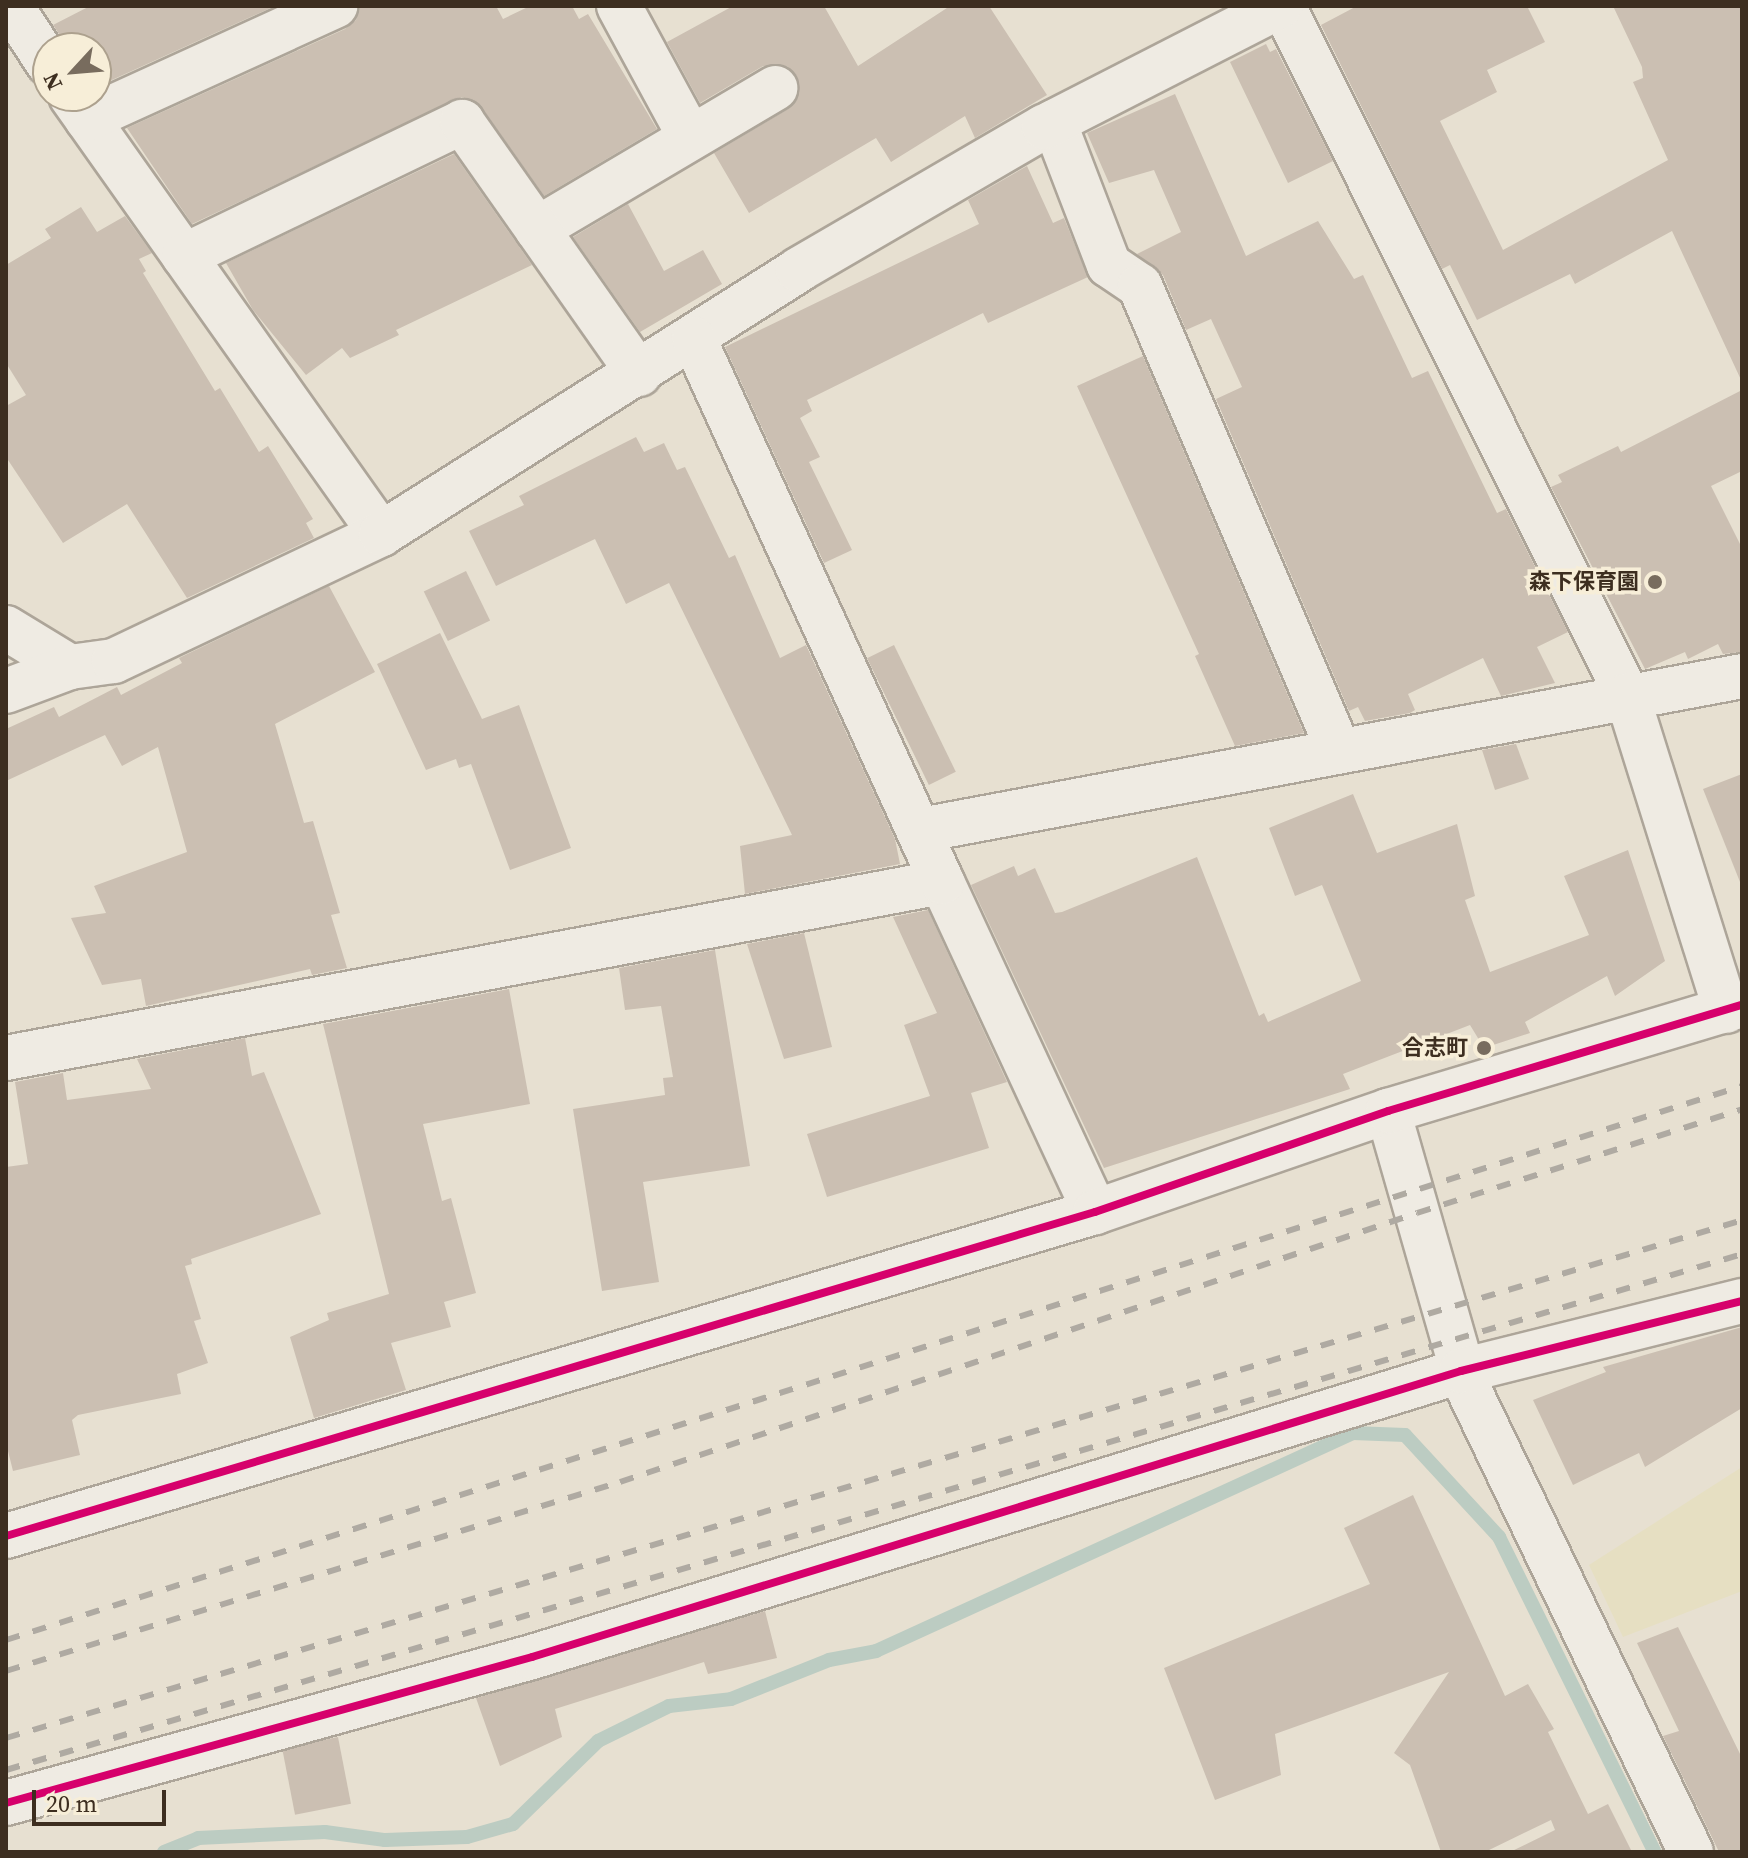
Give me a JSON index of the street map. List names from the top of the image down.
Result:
{
  "places": ["森下保育園", "合志町"],
  "scale_bar": "20 m",
  "north": "bottom left"
}
